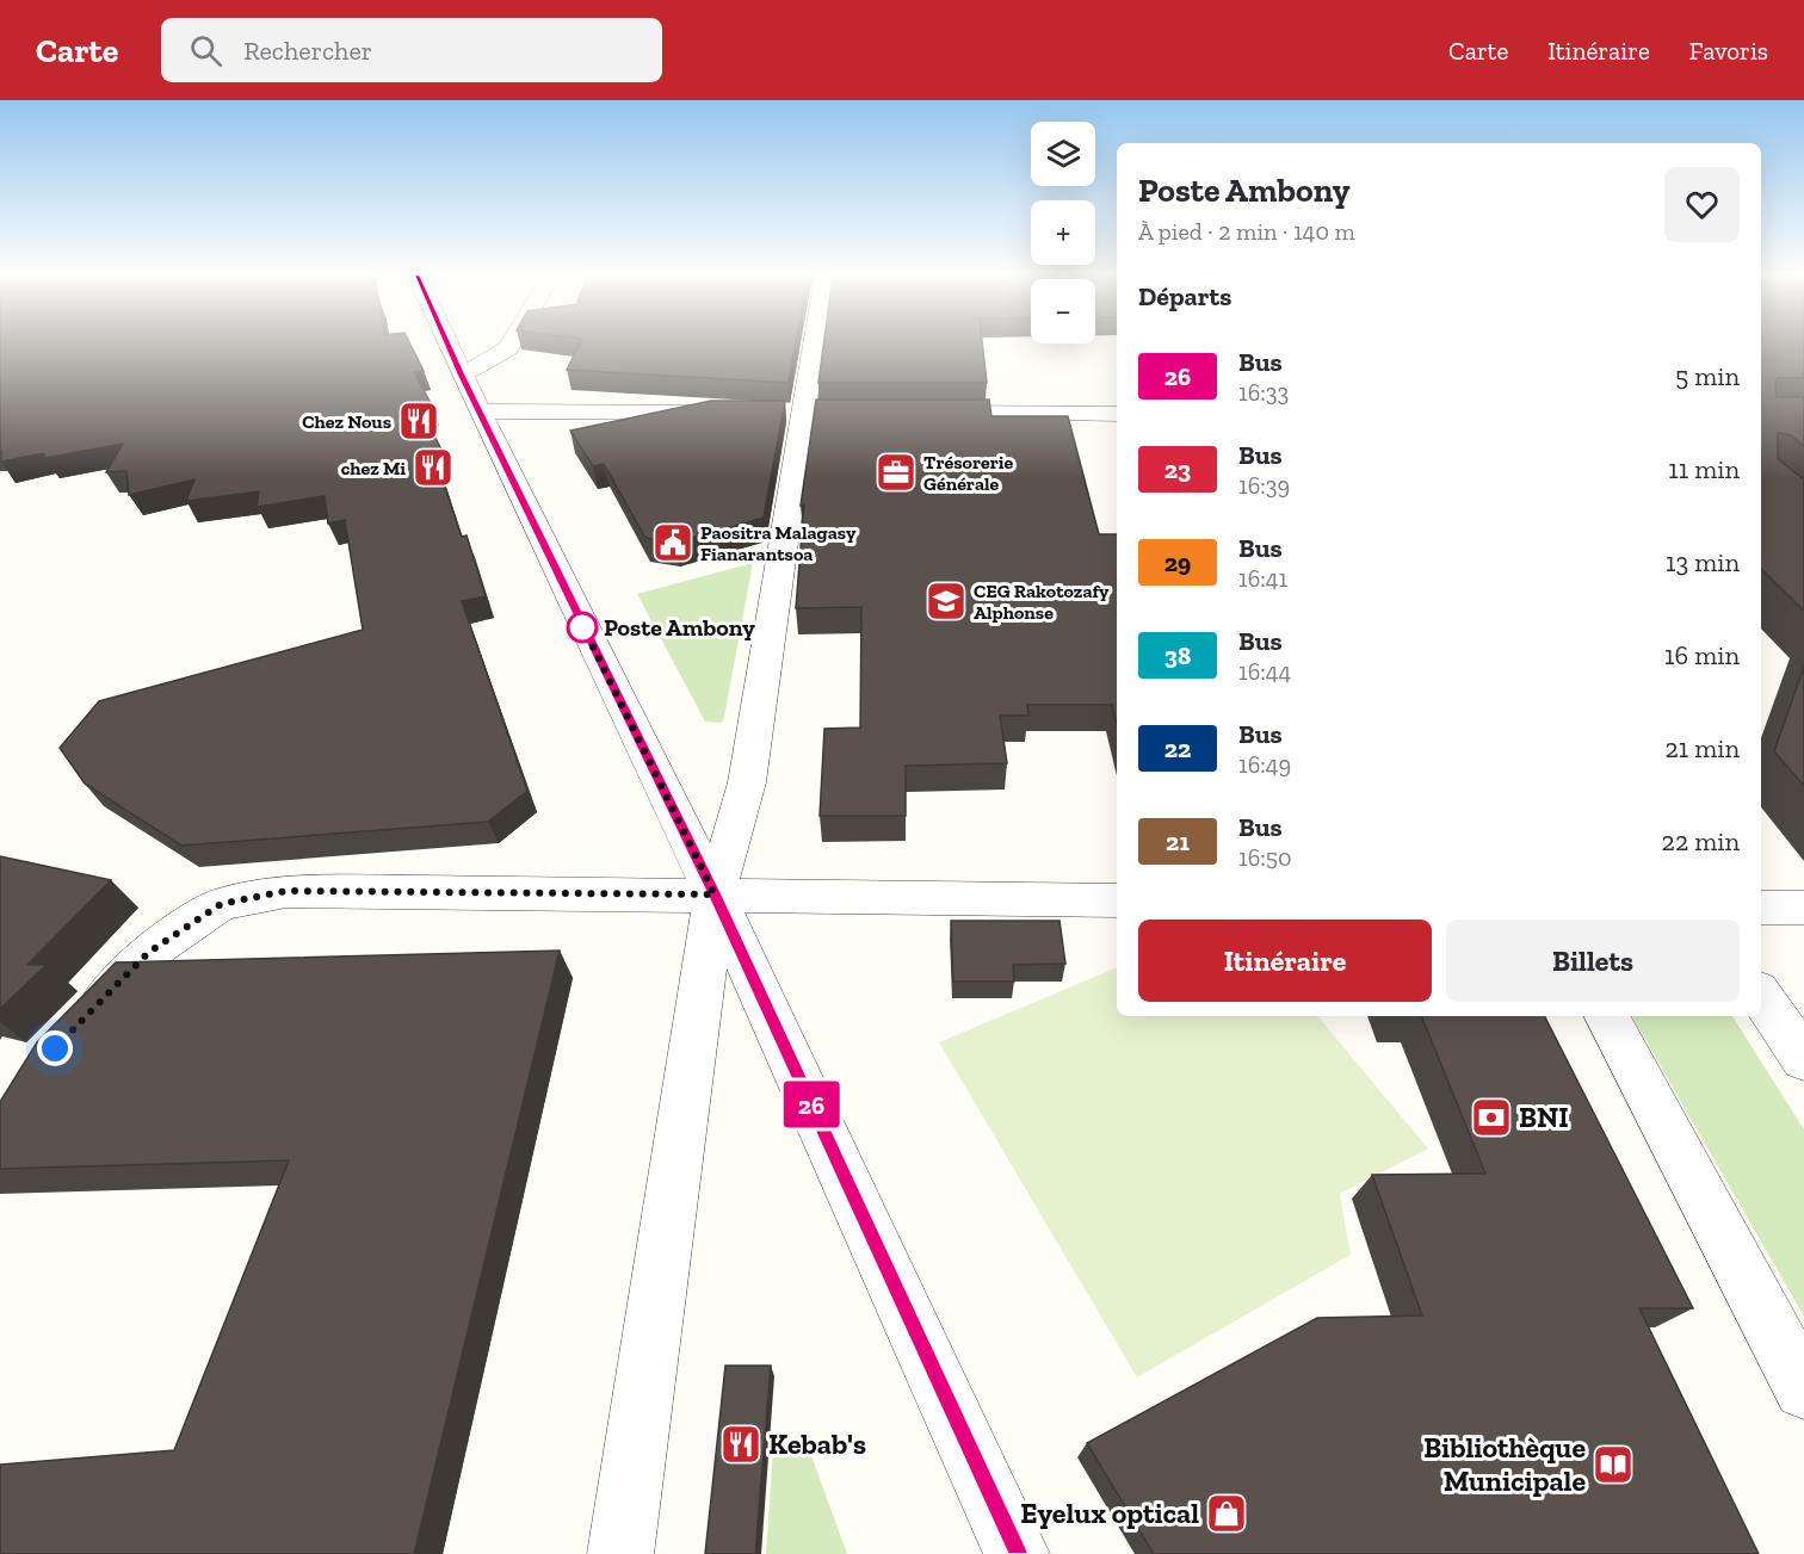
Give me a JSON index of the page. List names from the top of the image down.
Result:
{
  "places": {
    "restaurant": ["Chez Nous", "chez Mi", "Kebab's"],
    "office": ["Trésorerie Générale"],
    "public building": ["Paositra Malagasy Fianarantsoa"],
    "school or university": ["CEG Rakotozafy Alphonse"],
    "other": ["Poste Ambony"],
    "bank": ["BNI"],
    "library": ["Bibliothèque Municipale"],
    "shop": ["Eyelux optical"]
  },
  "lines": ["bus line 26"],
  "page": {
    "header": "Carte",
    "search": "Rechercher",
    "nav": ["Carte", "Itinéraire", "Favoris"],
    "on_map": "26",
    "map_buttons": ["+", "−"],
    "heading": [
      ["Poste Ambony", "À pied · 2 min · 140 m"],
      "Départs"
    ],
    "list": [
      {
        "mark": "26",
        "name": "Bus",
        "note": "16:33",
        "value": "5 min"
      },
      {
        "mark": "23",
        "name": "Bus",
        "note": "16:39",
        "value": "11 min"
      },
      {
        "mark": "29",
        "name": "Bus",
        "note": "16:41",
        "value": "13 min"
      },
      {
        "mark": "38",
        "name": "Bus",
        "note": "16:44",
        "value": "16 min"
      },
      {
        "mark": "22",
        "name": "Bus",
        "note": "16:49",
        "value": "21 min"
      },
      {
        "mark": "21",
        "name": "Bus",
        "note": "16:50",
        "value": "22 min"
      }
    ],
    "buttons": ["Itinéraire", "Billets"]
  }
}
